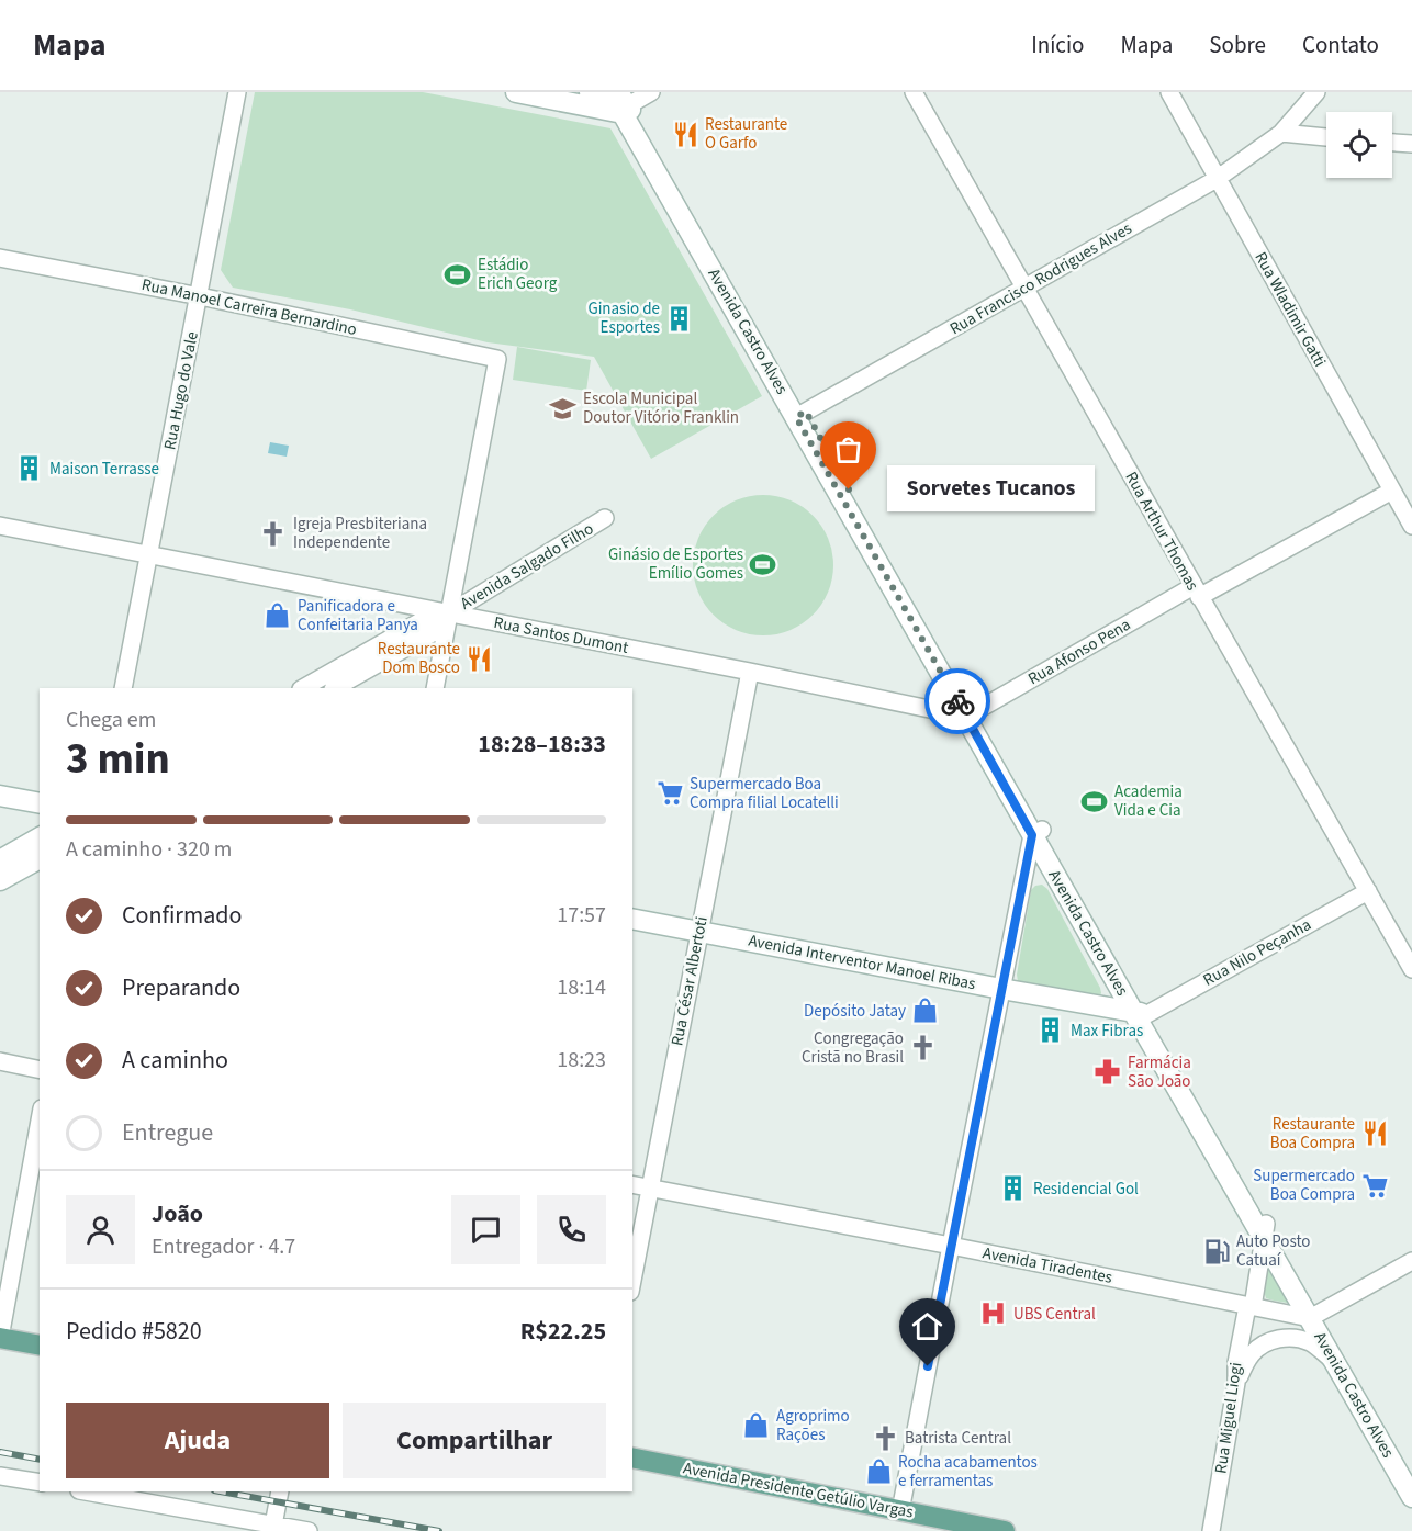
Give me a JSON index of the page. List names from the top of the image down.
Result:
{
  "streets": {
    "main road": ["Avenida Castro Alves", "Avenida Interventor Manoel Ribas", "Avenida Presidente Getúlio Vargas"],
    "street": [
      "Rua Francisco Rodrigues Alves",
      "Rua Manoel Carreira Bernardino",
      "Rua Wladimir Gatti",
      "Rua Hugo do Vale",
      "Rua Arthur Thomas",
      "Avenida Salgado Filho",
      "Rua Santos Dumont",
      "Rua Afonso Pena",
      "Rua Nilo Peçanha",
      "Rua César Albertoti",
      "Avenida Tiradentes",
      "Rua Miguel Liogi"
    ]
  },
  "crossings": [
    ["Rua Francisco Rodrigues Alves", "Rua Wladimir Gatti"],
    ["Rua Francisco Rodrigues Alves", "Avenida Castro Alves"],
    ["Rua Francisco Rodrigues Alves", "Rua Arthur Thomas"],
    ["Rua Manoel Carreira Bernardino", "Rua Hugo do Vale"],
    ["Rua Manoel Carreira Bernardino", "Avenida Salgado Filho"],
    ["Rua Manoel Carreira Bernardino", "Rua Santos Dumont"],
    ["Rua Wladimir Gatti", "Rua Afonso Pena"],
    ["Avenida Castro Alves", "Rua Santos Dumont"],
    ["Avenida Castro Alves", "Rua Afonso Pena"],
    ["Avenida Castro Alves", "Rua Nilo Peçanha"],
    ["Avenida Castro Alves", "Avenida Interventor Manoel Ribas"],
    ["Avenida Castro Alves", "Avenida Tiradentes"],
    ["Avenida Castro Alves", "Rua Miguel Liogi"],
    ["Rua Hugo do Vale", "Rua Santos Dumont"],
    ["Rua Arthur Thomas", "Rua Afonso Pena"],
    ["Rua Arthur Thomas", "Rua Nilo Peçanha"],
    ["Avenida Salgado Filho", "Rua Santos Dumont"],
    ["Rua Santos Dumont", "Rua Afonso Pena"],
    ["Rua Santos Dumont", "Rua César Albertoti"],
    ["Rua Nilo Peçanha", "Avenida Interventor Manoel Ribas"],
    ["Avenida Interventor Manoel Ribas", "Rua César Albertoti"],
    ["Rua César Albertoti", "Avenida Tiradentes"],
    ["Avenida Tiradentes", "Rua Miguel Liogi"]
  ],
  "places": {
    "restaurant": ["Restaurante O Garfo", "Restaurante Dom Bosco", "Restaurante Boa Compra"],
    "sports": ["Estádio Erich Georg", "Ginásio de Esportes Emílio Gomes", "Academia Vida e Cia"],
    "building": [
      "Ginasio de Esportes",
      "Maison Terrasse",
      "Max Fibras",
      "Residencial Gol"
    ],
    "school or university": ["Escola Municipal Doutor Vitório Franklin"],
    "other": ["Sorvetes Tucanos"],
    "church": ["Igreja Presbiteriana Independente", "Congregação Cristã no Brasil", "Batrista Central"],
    "shop": [
      "Panificadora e Confeitaria Panya",
      "Depósito Jatay",
      "Agroprimo Rações",
      "Rocha acabamentos e ferramentas"
    ],
    "supermarket": ["Supermercado Boa Compra filial Locatelli", "Supermercado Boa Compra"],
    "pharmacy": ["Farmácia São João"],
    "fuel station": ["Auto Posto Catuaí"],
    "hospital": ["UBS Central"]
  },
  "page": {
    "header": "Mapa",
    "nav": [
      "Início",
      "Mapa",
      "Sobre",
      "Contato"
    ],
    "bubble": "Sorvetes Tucanos",
    "heading": ["3 min", "Chega em", "18:28–18:33"],
    "panel": [
      "João",
      "Entregador · 4.7",
      "Pedido #5820",
      "R$22.25"
    ],
    "bar": "A caminho · 320 m",
    "list": [
      ["Confirmado", "17:57"],
      ["Preparando", "18:14"],
      ["A caminho", "18:23"],
      "Entregue"
    ],
    "buttons": ["Ajuda", "Compartilhar"]
  }
}
